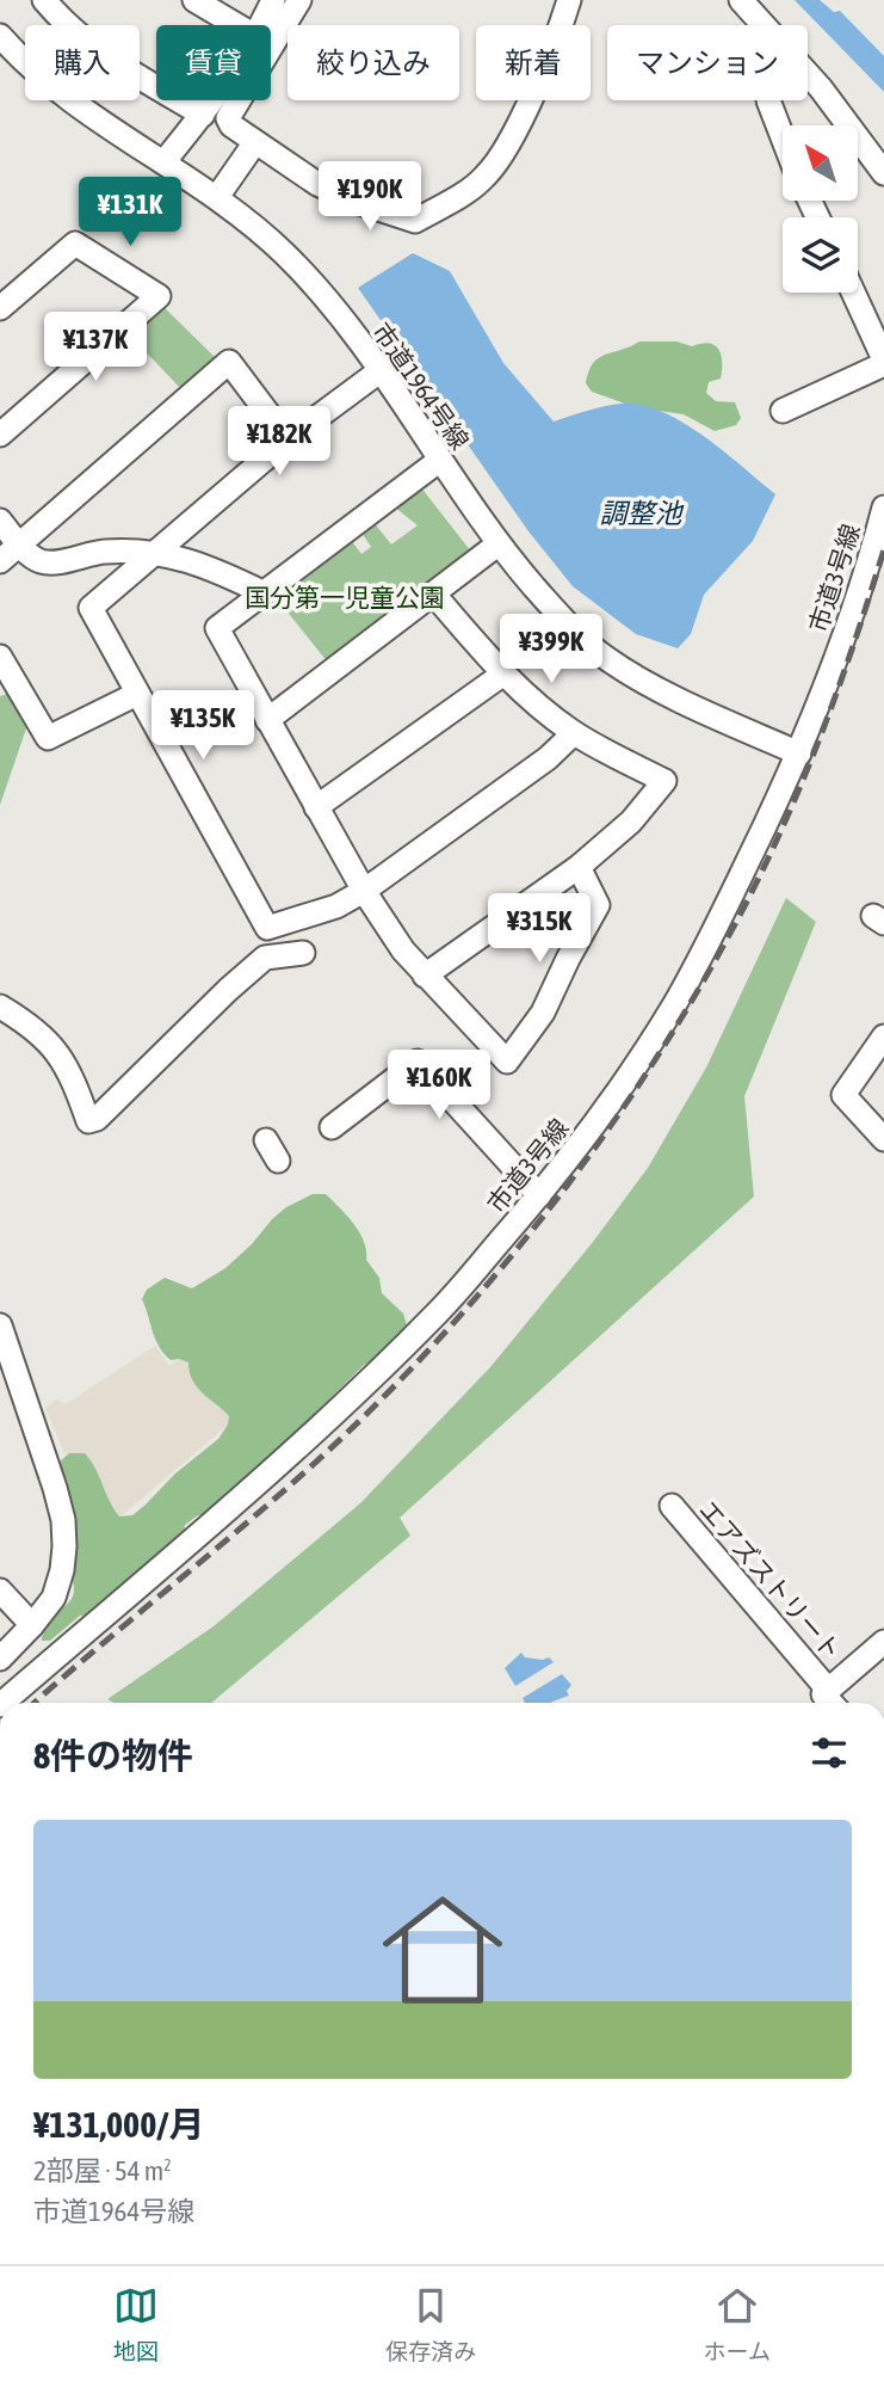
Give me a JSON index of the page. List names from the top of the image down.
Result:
{
  "streets": {
    "street": ["市道1964号線", "市道3号線", "エアズストリート"]
  },
  "crossings": [
    ["市道1964号線", "市道3号線"]
  ],
  "water": ["調整池"],
  "parks": ["国分第一児童公園"],
  "north": "top left",
  "page": {
    "chip": [
      "購入",
      "賃貸",
      "絞り込み",
      "新着",
      "マンション"
    ],
    "price": [
      "¥190K",
      "¥131K",
      "¥137K",
      "¥182K",
      "¥399K",
      "¥135K",
      "¥315K",
      "¥160K"
    ],
    "heading": "8件の物件",
    "list": [
      {
        "name": "¥131,000/月",
        "note": "2部屋 · 54 m² · 市道1964号線"
      }
    ],
    "tabs": ["地図", "保存済み", "ホーム"]
  }
}
